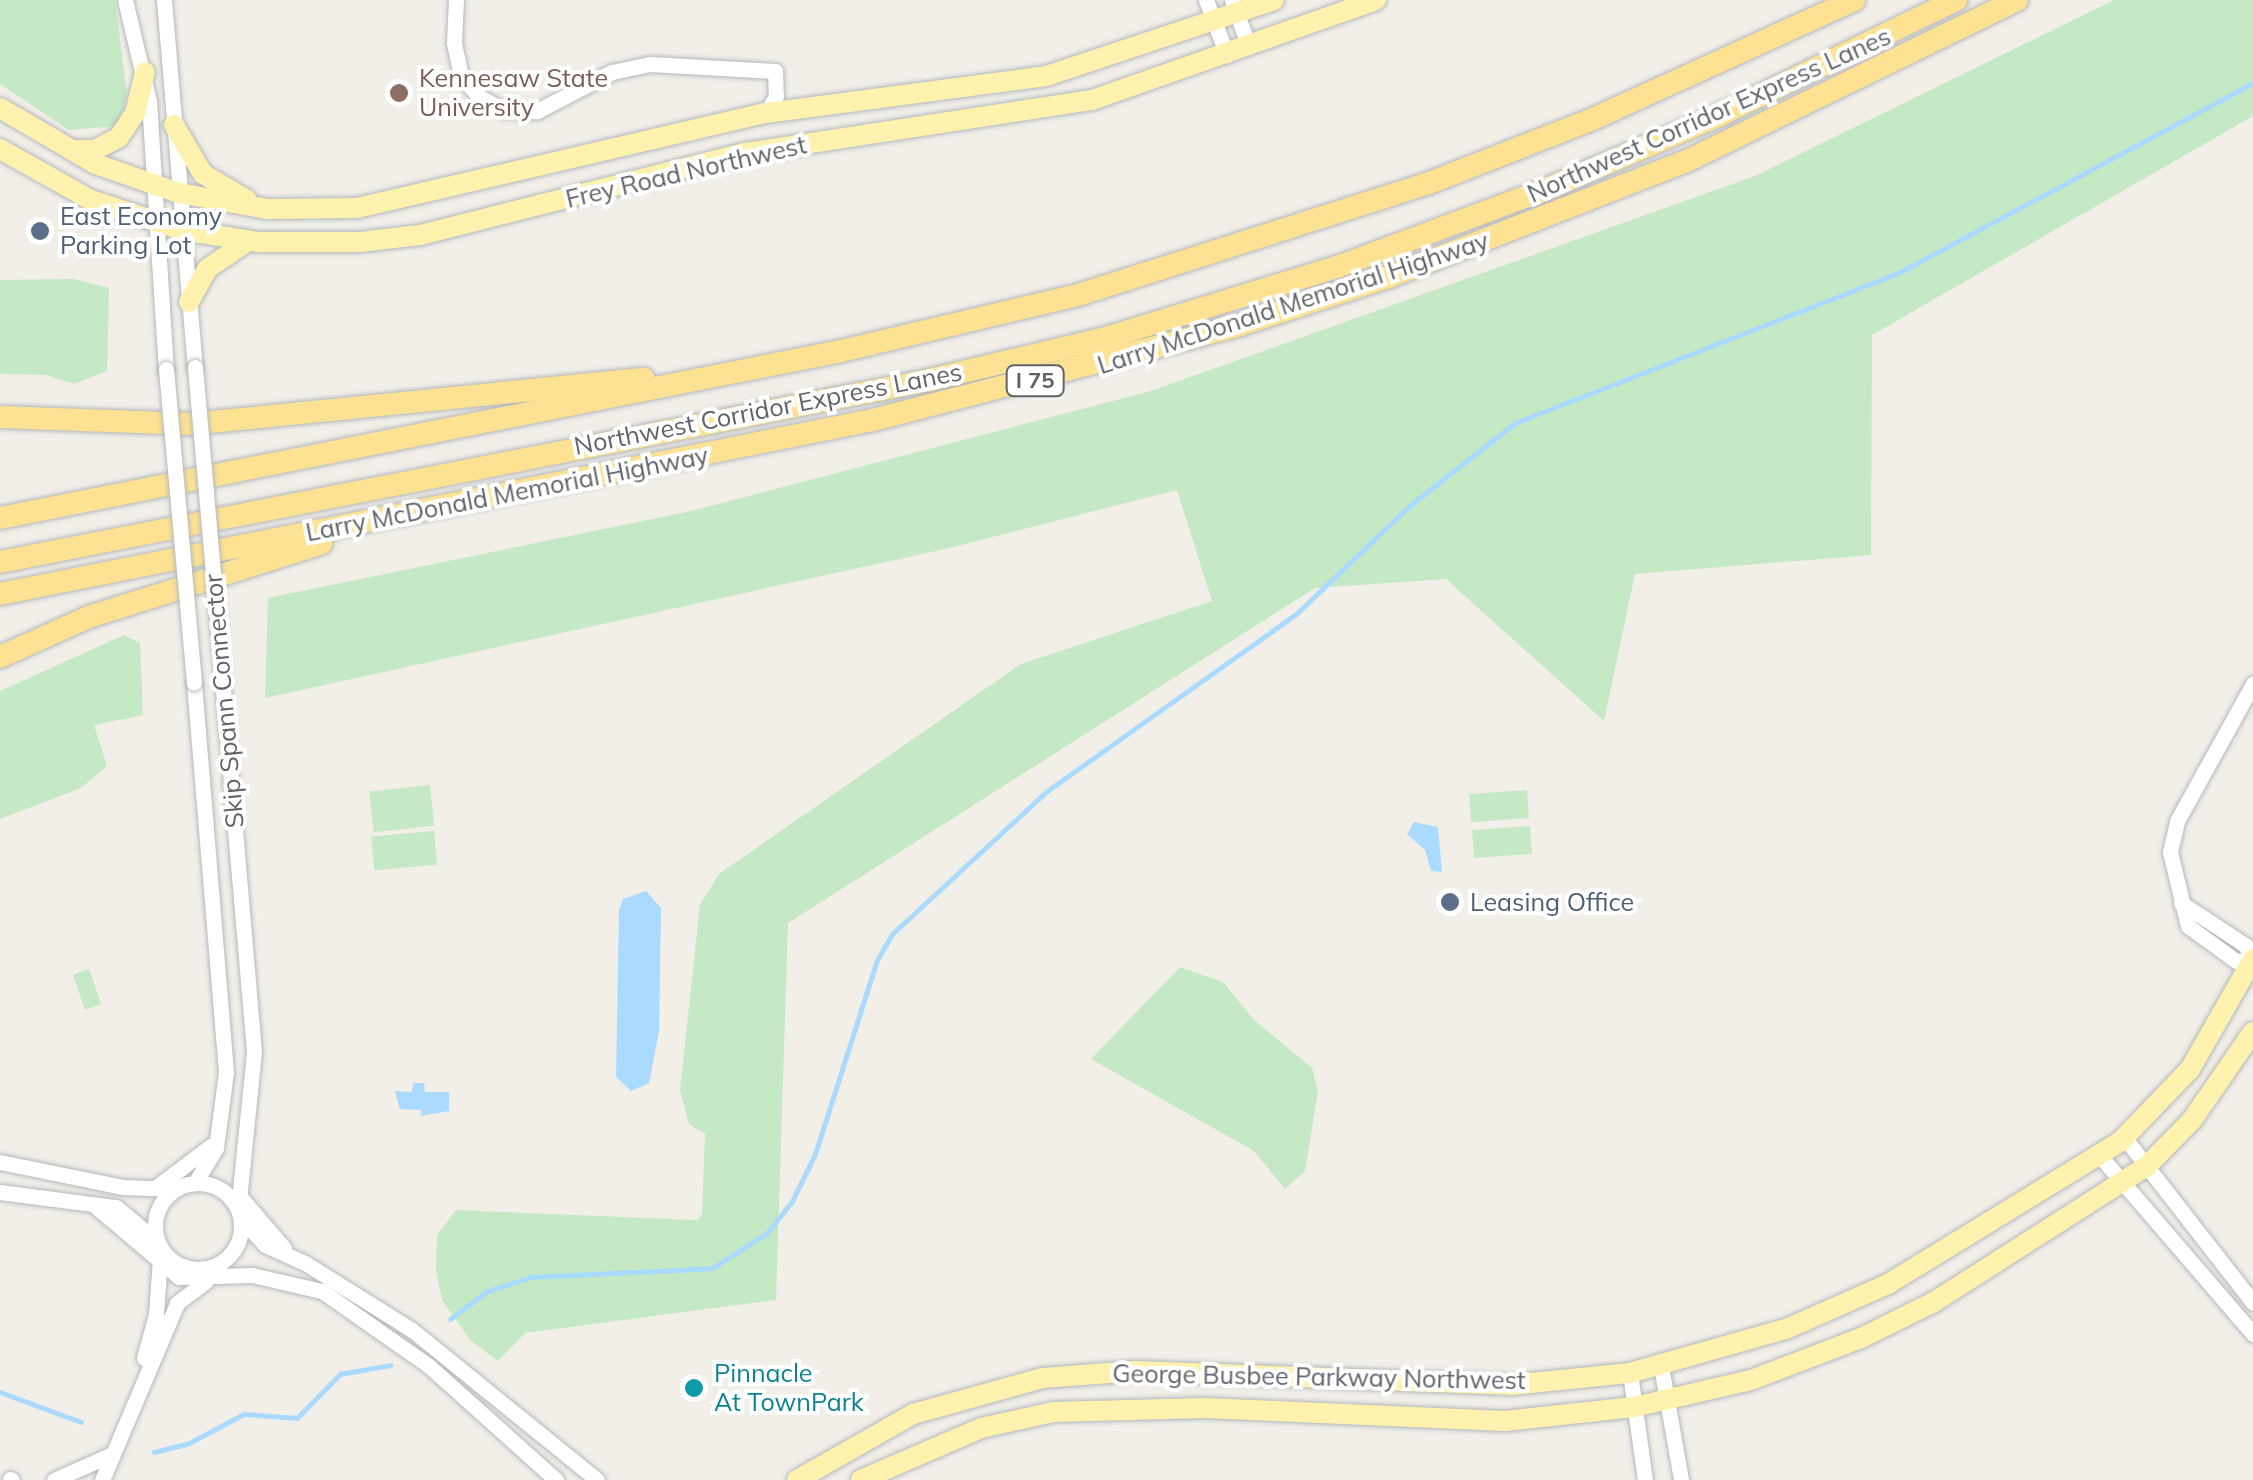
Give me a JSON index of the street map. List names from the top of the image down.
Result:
{
  "streets": {
    "highway": ["Northwest Corridor Express Lanes", "Larry McDonald Memorial Highway", "I 75"],
    "main road": ["Frey Road Northwest", "George Busbee Parkway Northwest"],
    "street": ["Skip Spann Connector"]
  },
  "crossings": [
    ["Frey Road Northwest", "Skip Spann Connector"]
  ],
  "places": [
    "Kennesaw State University",
    "East Economy Parking Lot",
    "Leasing Office",
    "Pinnacle At TownPark"
  ]
}
